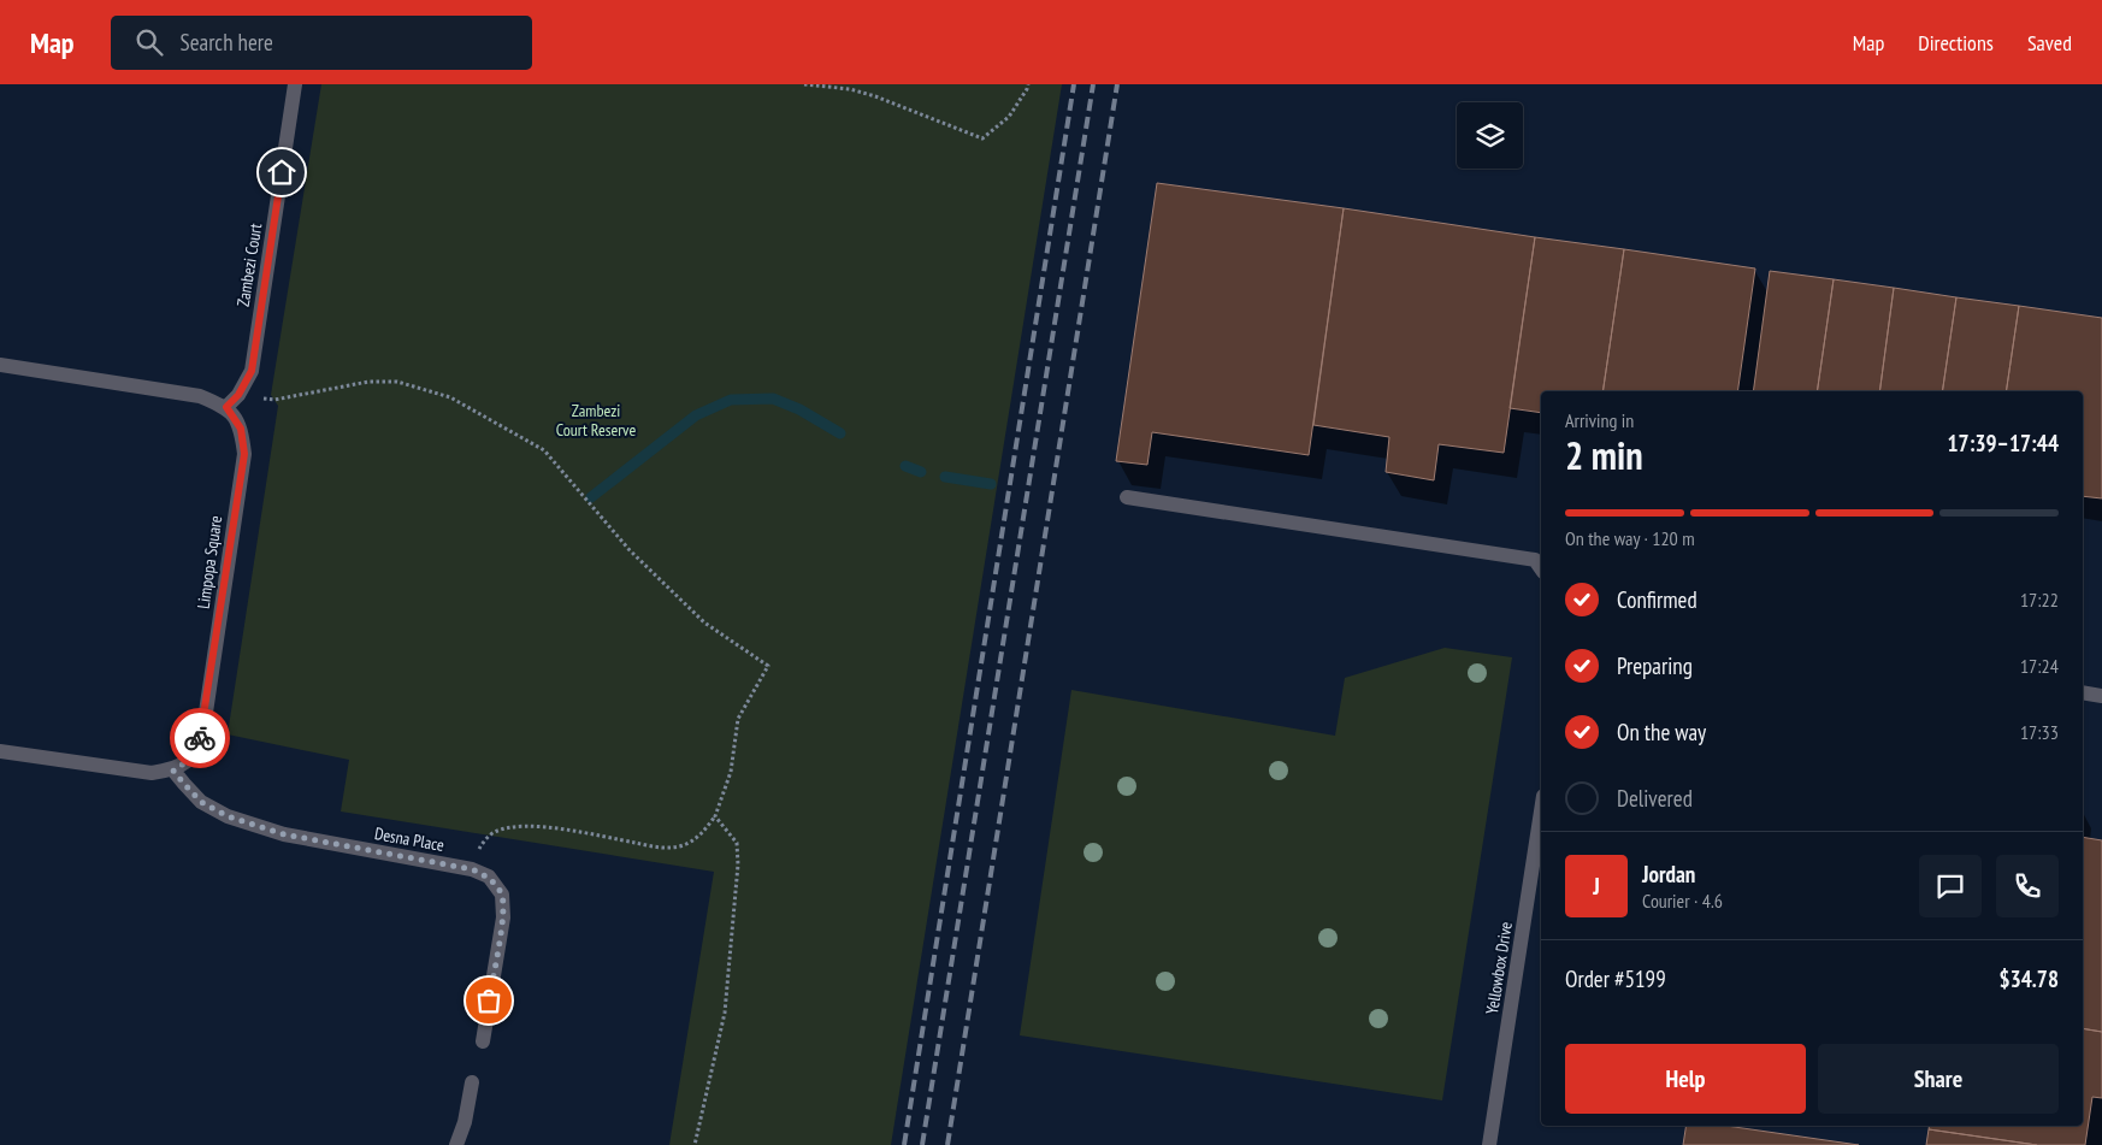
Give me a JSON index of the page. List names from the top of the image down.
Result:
{
  "streets": {
    "street": [
      "Zambezi Court",
      "Limpopa Square",
      "Desna Place",
      "Yellowbox Drive"
    ]
  },
  "crossings": [
    ["Zambezi Court", "Limpopa Square"],
    ["Limpopa Square", "Desna Place"]
  ],
  "parks": ["Zambezi Court Reserve"],
  "page": {
    "header": "Map",
    "search": "Search here",
    "nav": ["Map", "Directions", "Saved"],
    "heading": ["2 min", "Arriving in", "17:39–17:44"],
    "panel": [
      "Jordan",
      "Courier · 4.6",
      "Order #5199",
      "$34.78"
    ],
    "bar": "On the way · 120 m",
    "list": [
      ["Confirmed", "17:22"],
      ["Preparing", "17:24"],
      ["On the way", "17:33"],
      "Delivered"
    ],
    "round": "J",
    "buttons": ["Help", "Share"]
  }
}
